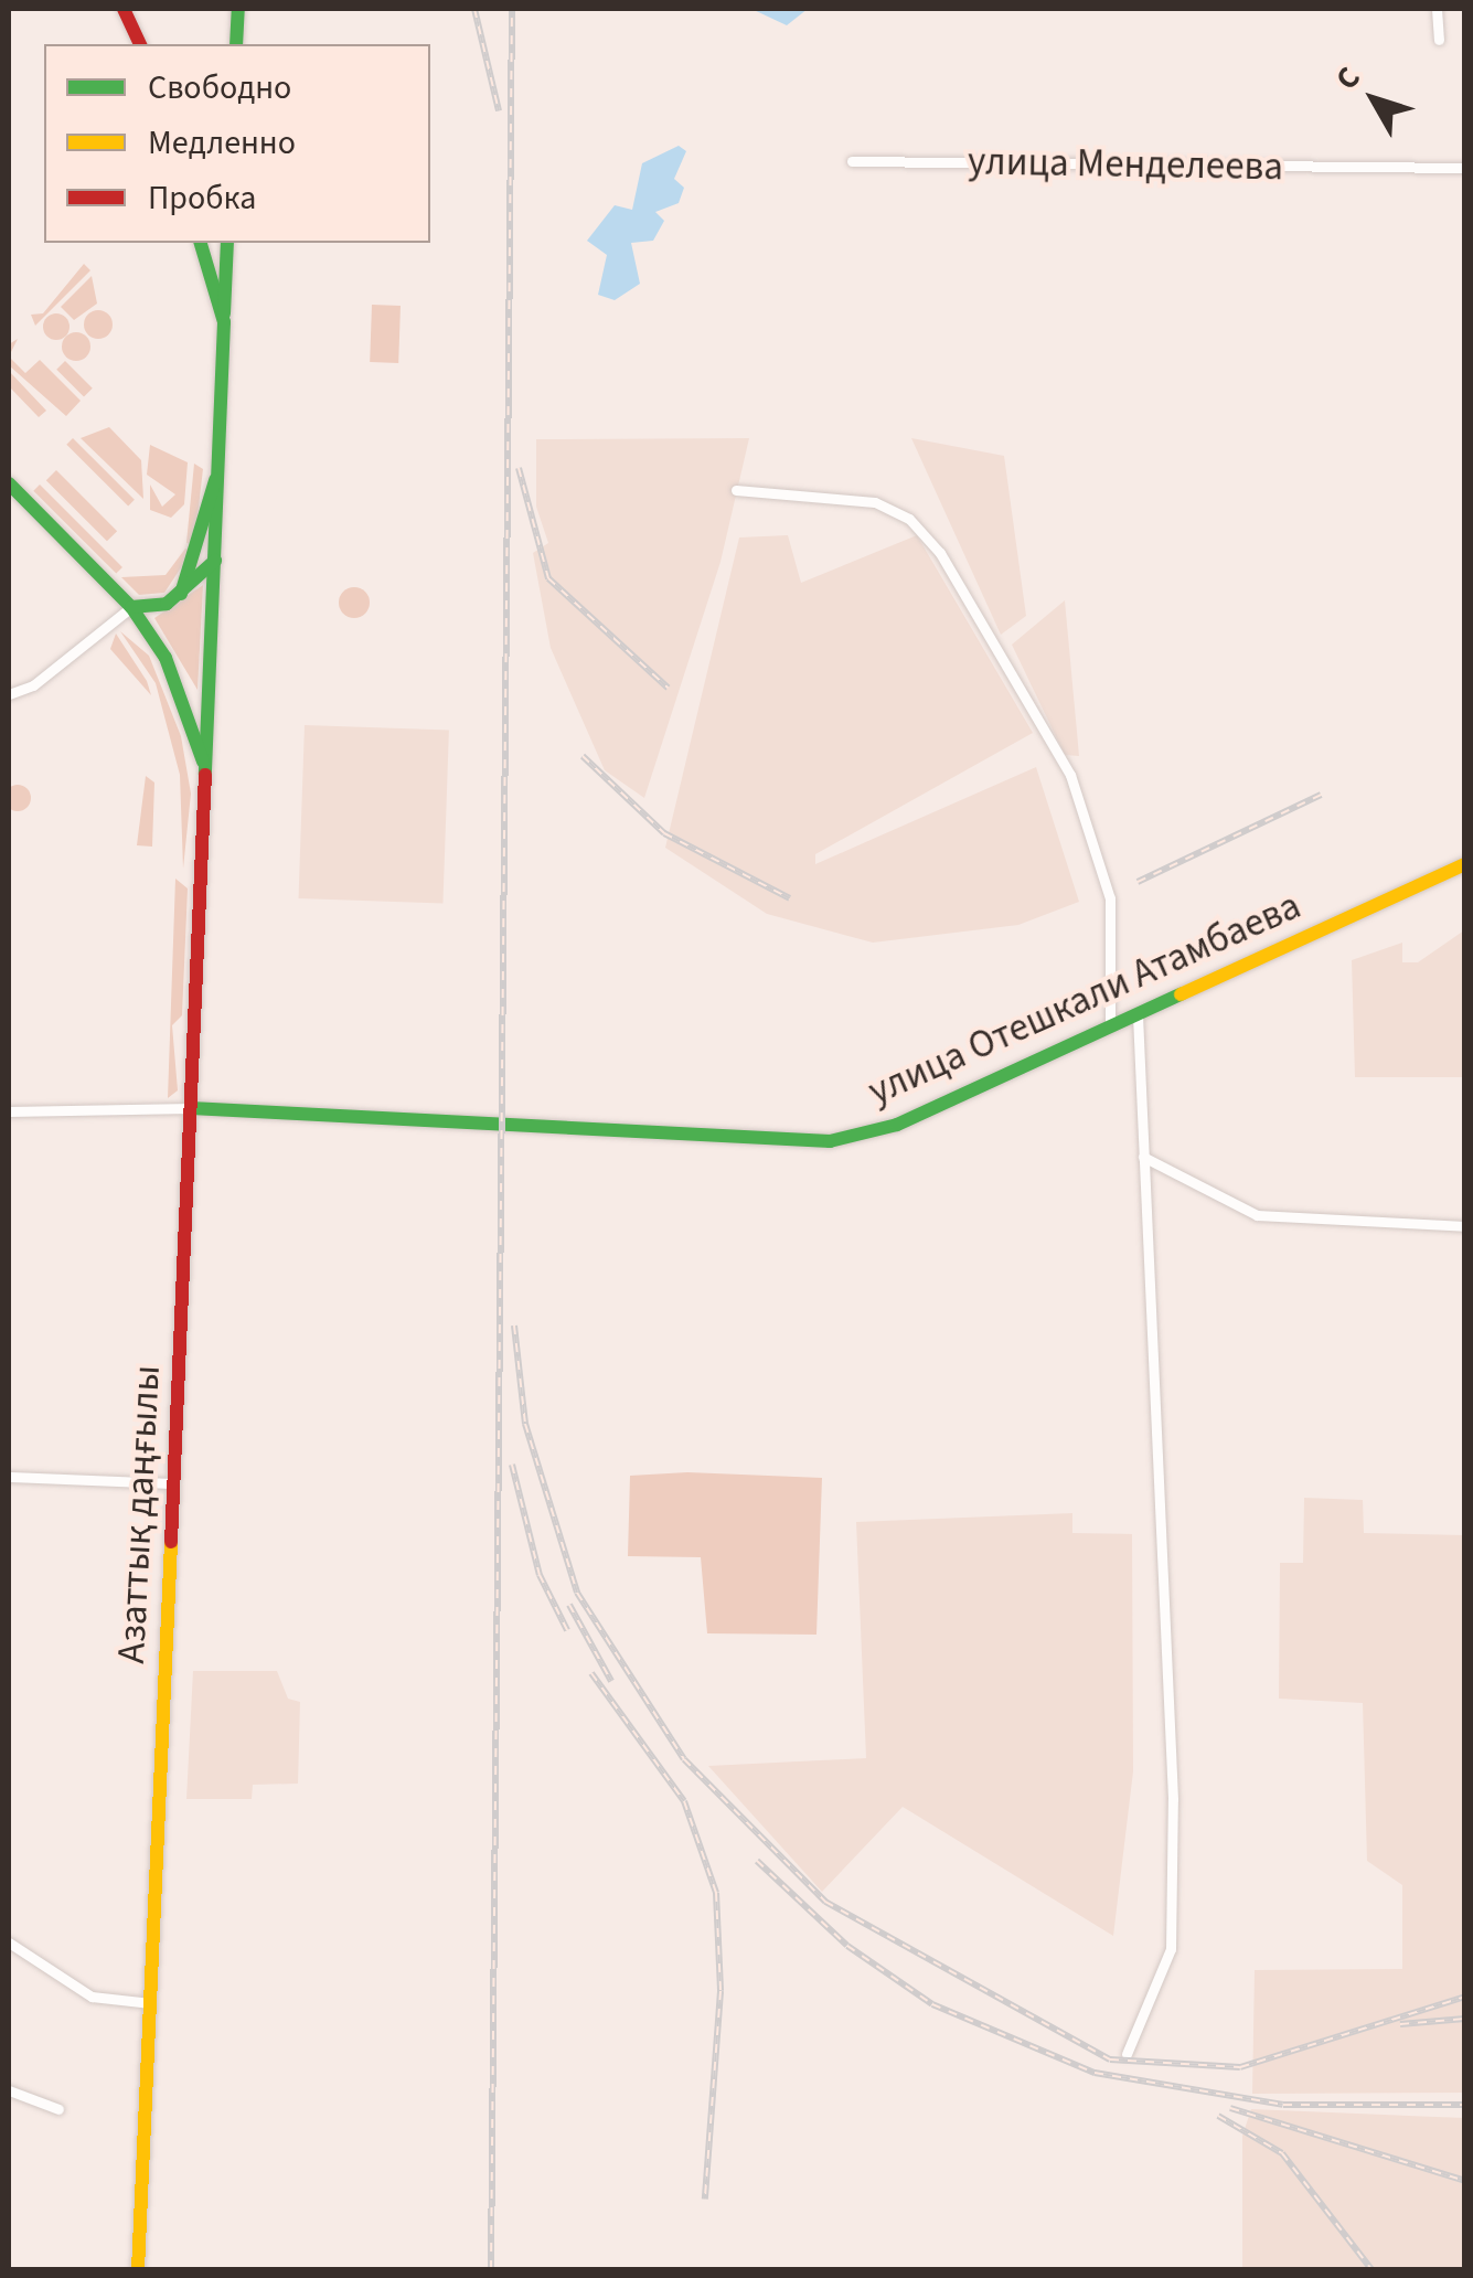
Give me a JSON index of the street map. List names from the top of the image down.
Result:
{
  "streets": {
    "main road": ["улица Отешкали Атамбаева", "Азаттық даңғылы"],
    "street": ["улица Менделеева"]
  },
  "crossings": [
    ["улица Отешкали Атамбаева", "Азаттық даңғылы"]
  ],
  "legend": ["Свободно", "Медленно", "Пробка"],
  "north": "top left"
}
